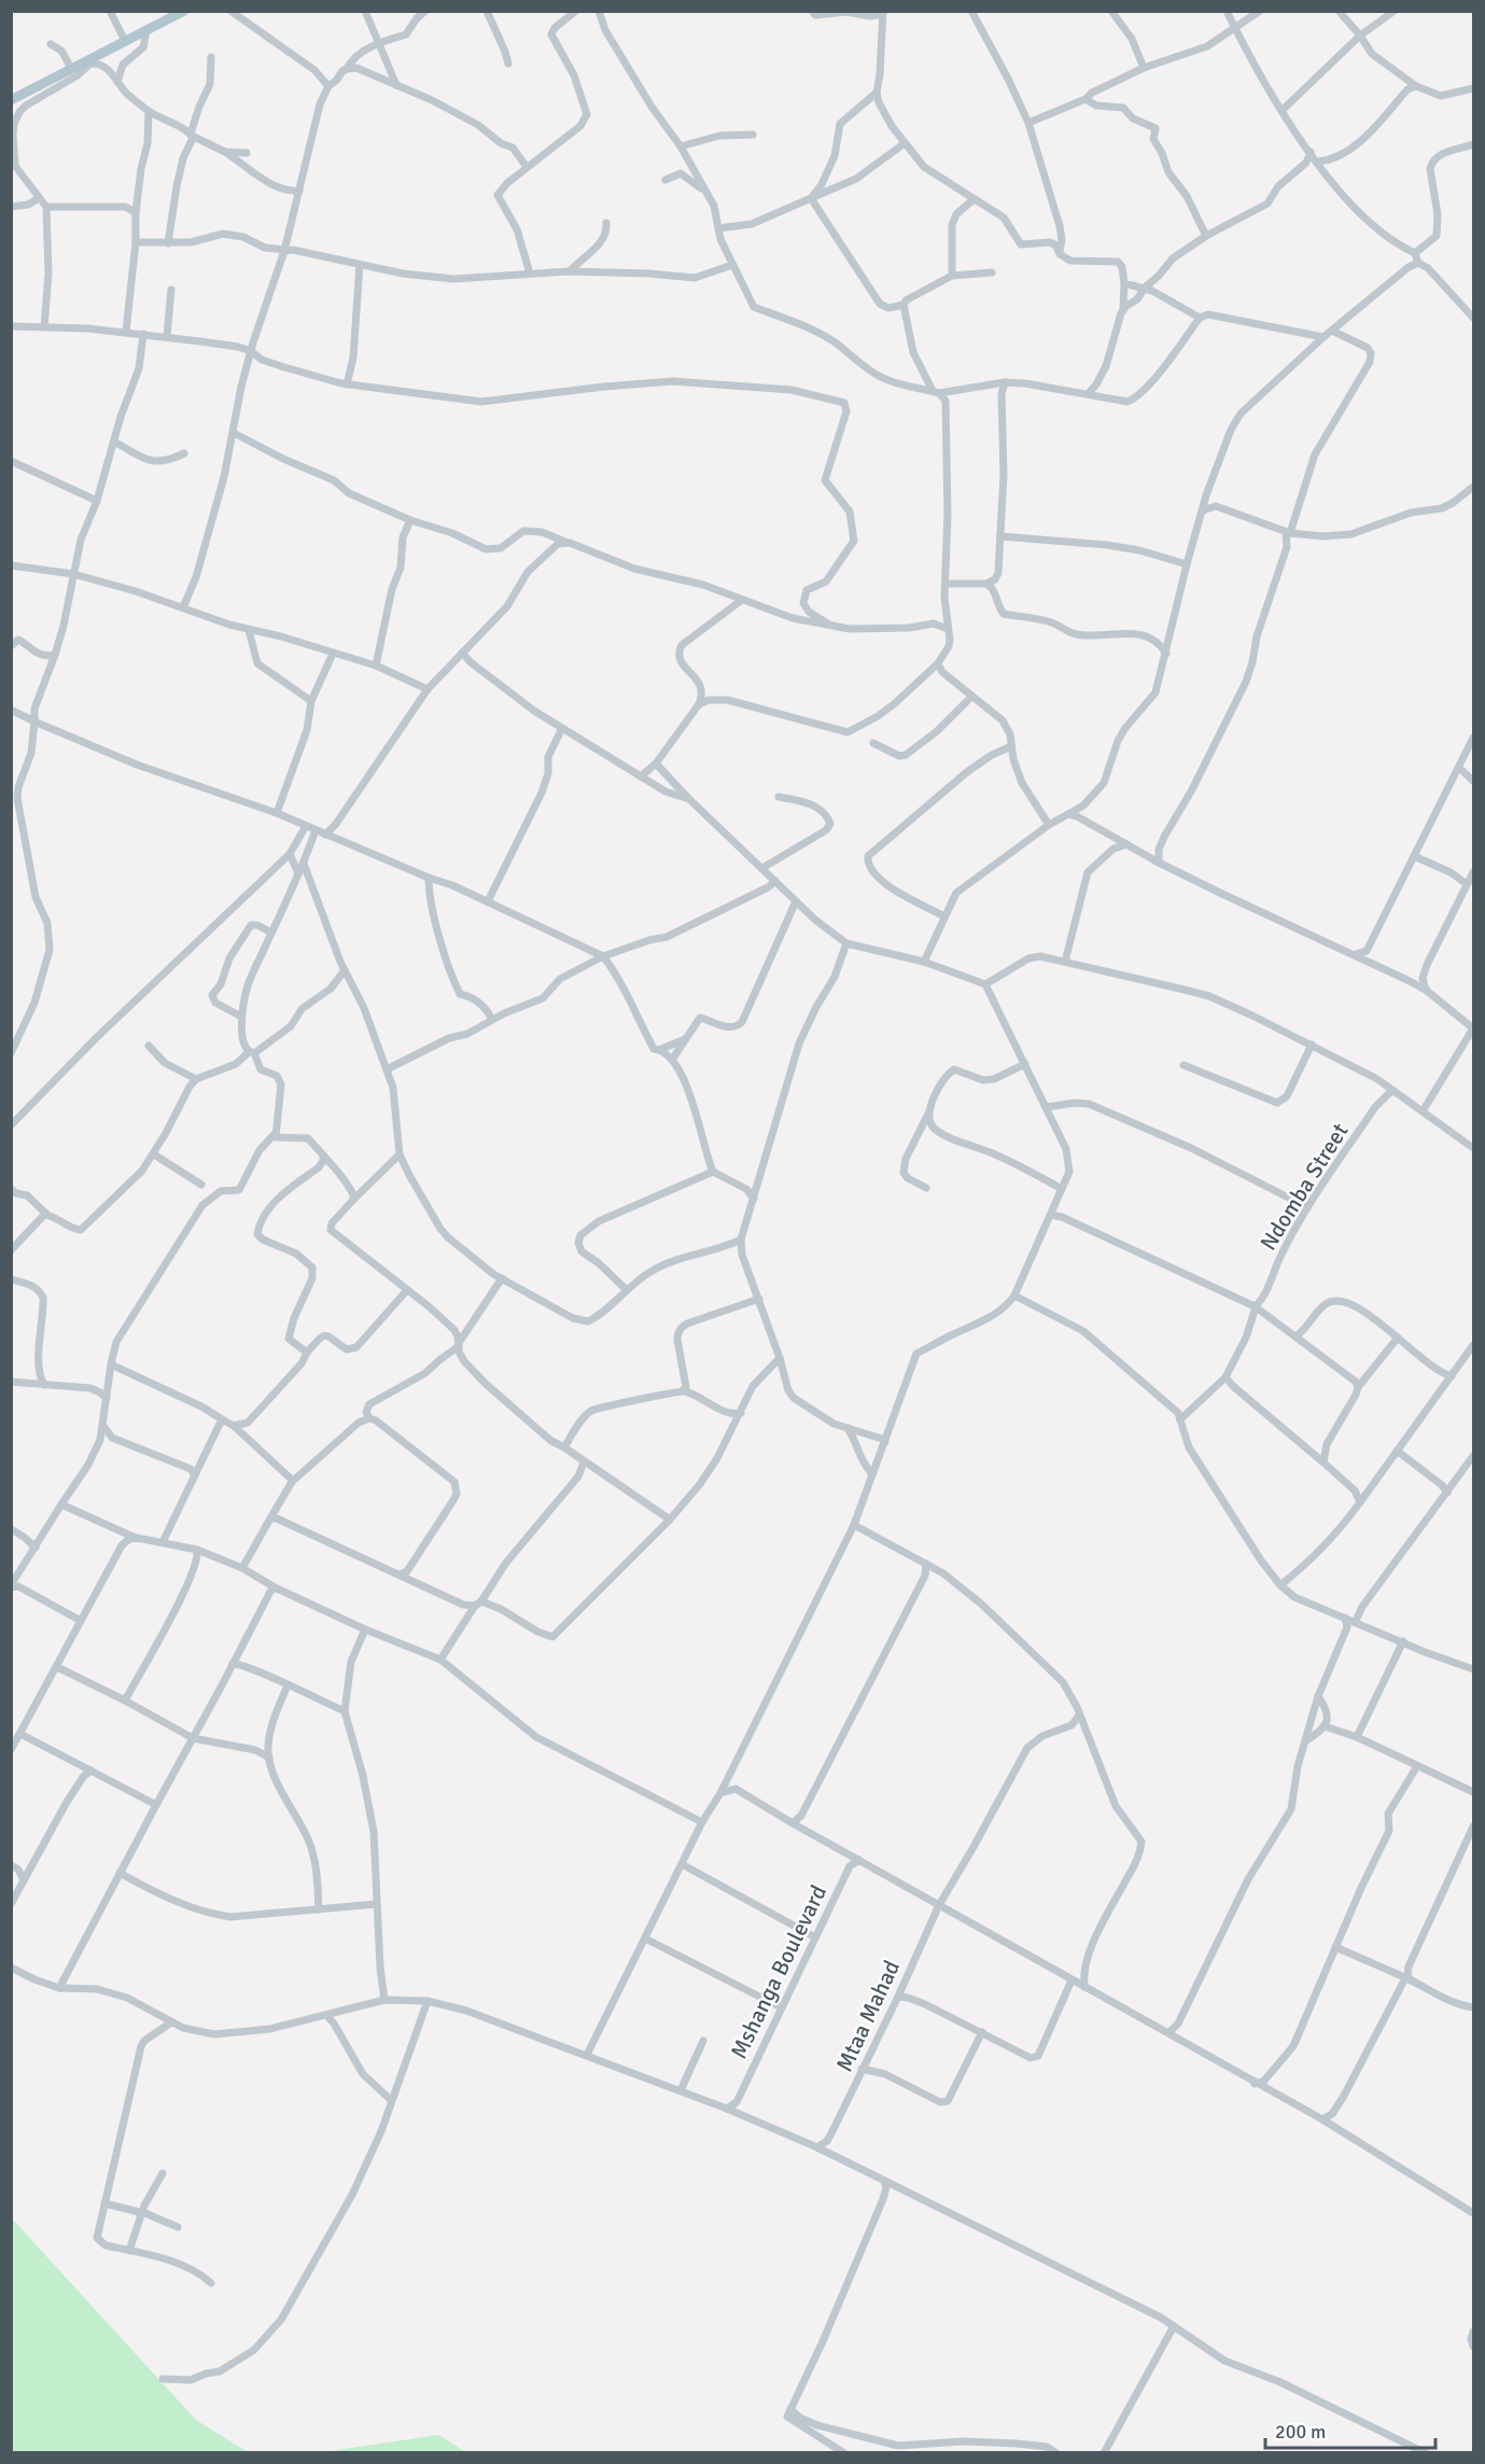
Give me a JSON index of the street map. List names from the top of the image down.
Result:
{
  "streets": {
    "street": ["Ndomba Street", "Mshanga Boulevard", "Mtaa Mahad"]
  },
  "scale_bar": "200 m"
}
